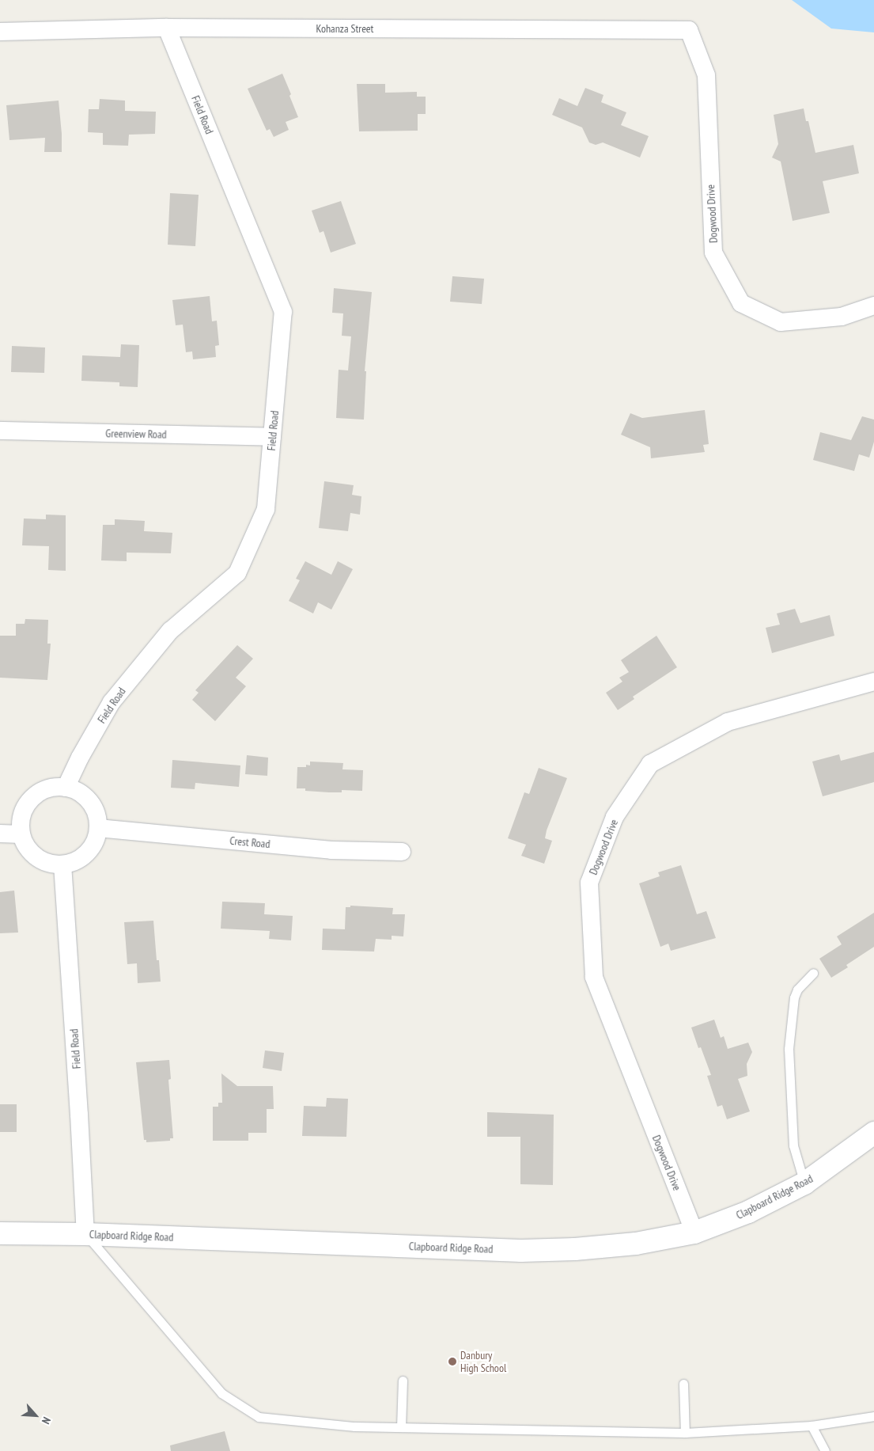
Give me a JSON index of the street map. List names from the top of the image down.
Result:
{
  "streets": {
    "main road": ["Clapboard Ridge Road"],
    "street": [
      "Kohanza Street",
      "Field Road",
      "Dogwood Drive",
      "Greenview Road",
      "Crest Road"
    ]
  },
  "crossings": [
    ["Kohanza Street", "Field Road"],
    ["Kohanza Street", "Dogwood Drive"],
    ["Field Road", "Greenview Road"],
    ["Field Road", "Crest Road"],
    ["Field Road", "Clapboard Ridge Road"],
    ["Dogwood Drive", "Clapboard Ridge Road"]
  ],
  "places": ["Danbury High School"],
  "north": "bottom right"
}
